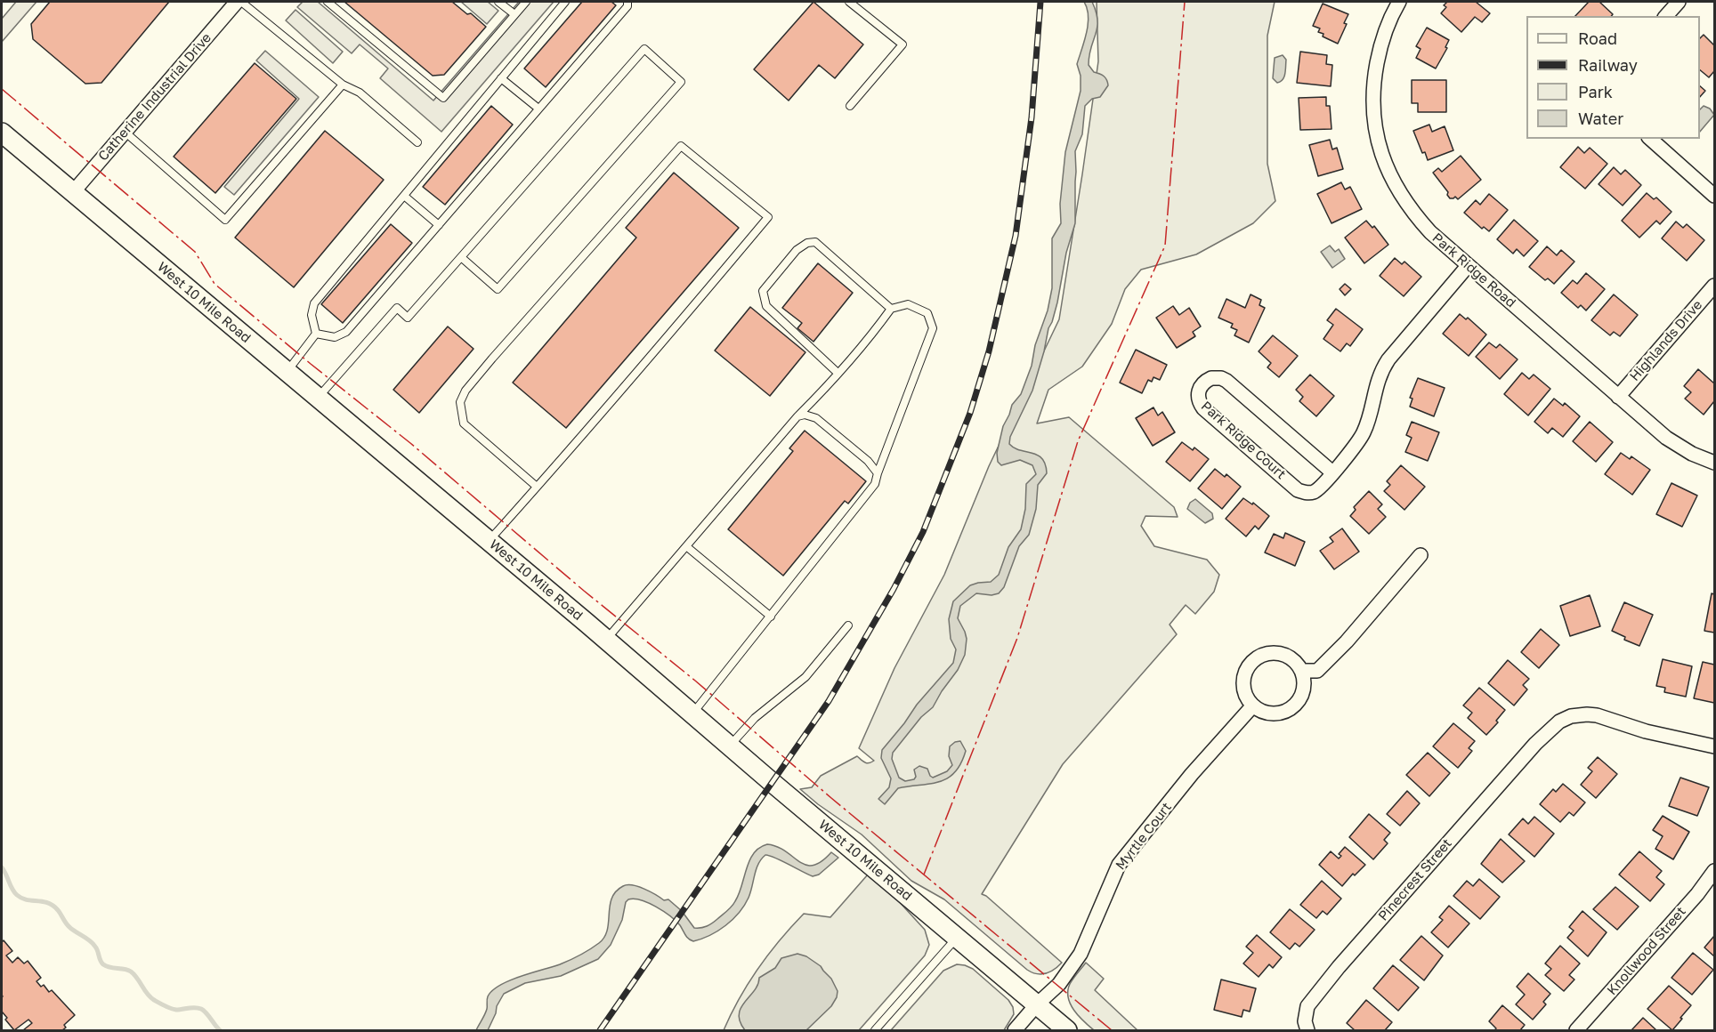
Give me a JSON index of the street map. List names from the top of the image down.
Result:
{
  "streets": {
    "main road": ["West 10 Mile Road"],
    "street": [
      "Catherine Industrial Drive",
      "Park Ridge Road",
      "Highlands Drive",
      "Park Ridge Court",
      "Myrtle Court",
      "Pinecrest Street",
      "Knollwood Street"
    ]
  },
  "crossings": [
    ["Catherine Industrial Drive", "West 10 Mile Road"],
    ["Park Ridge Road", "Highlands Drive"],
    ["Park Ridge Road", "Park Ridge Court"],
    ["West 10 Mile Road", "Myrtle Court"]
  ],
  "legend": [
    "Road",
    "Railway",
    "Park",
    "Water"
  ]
}
